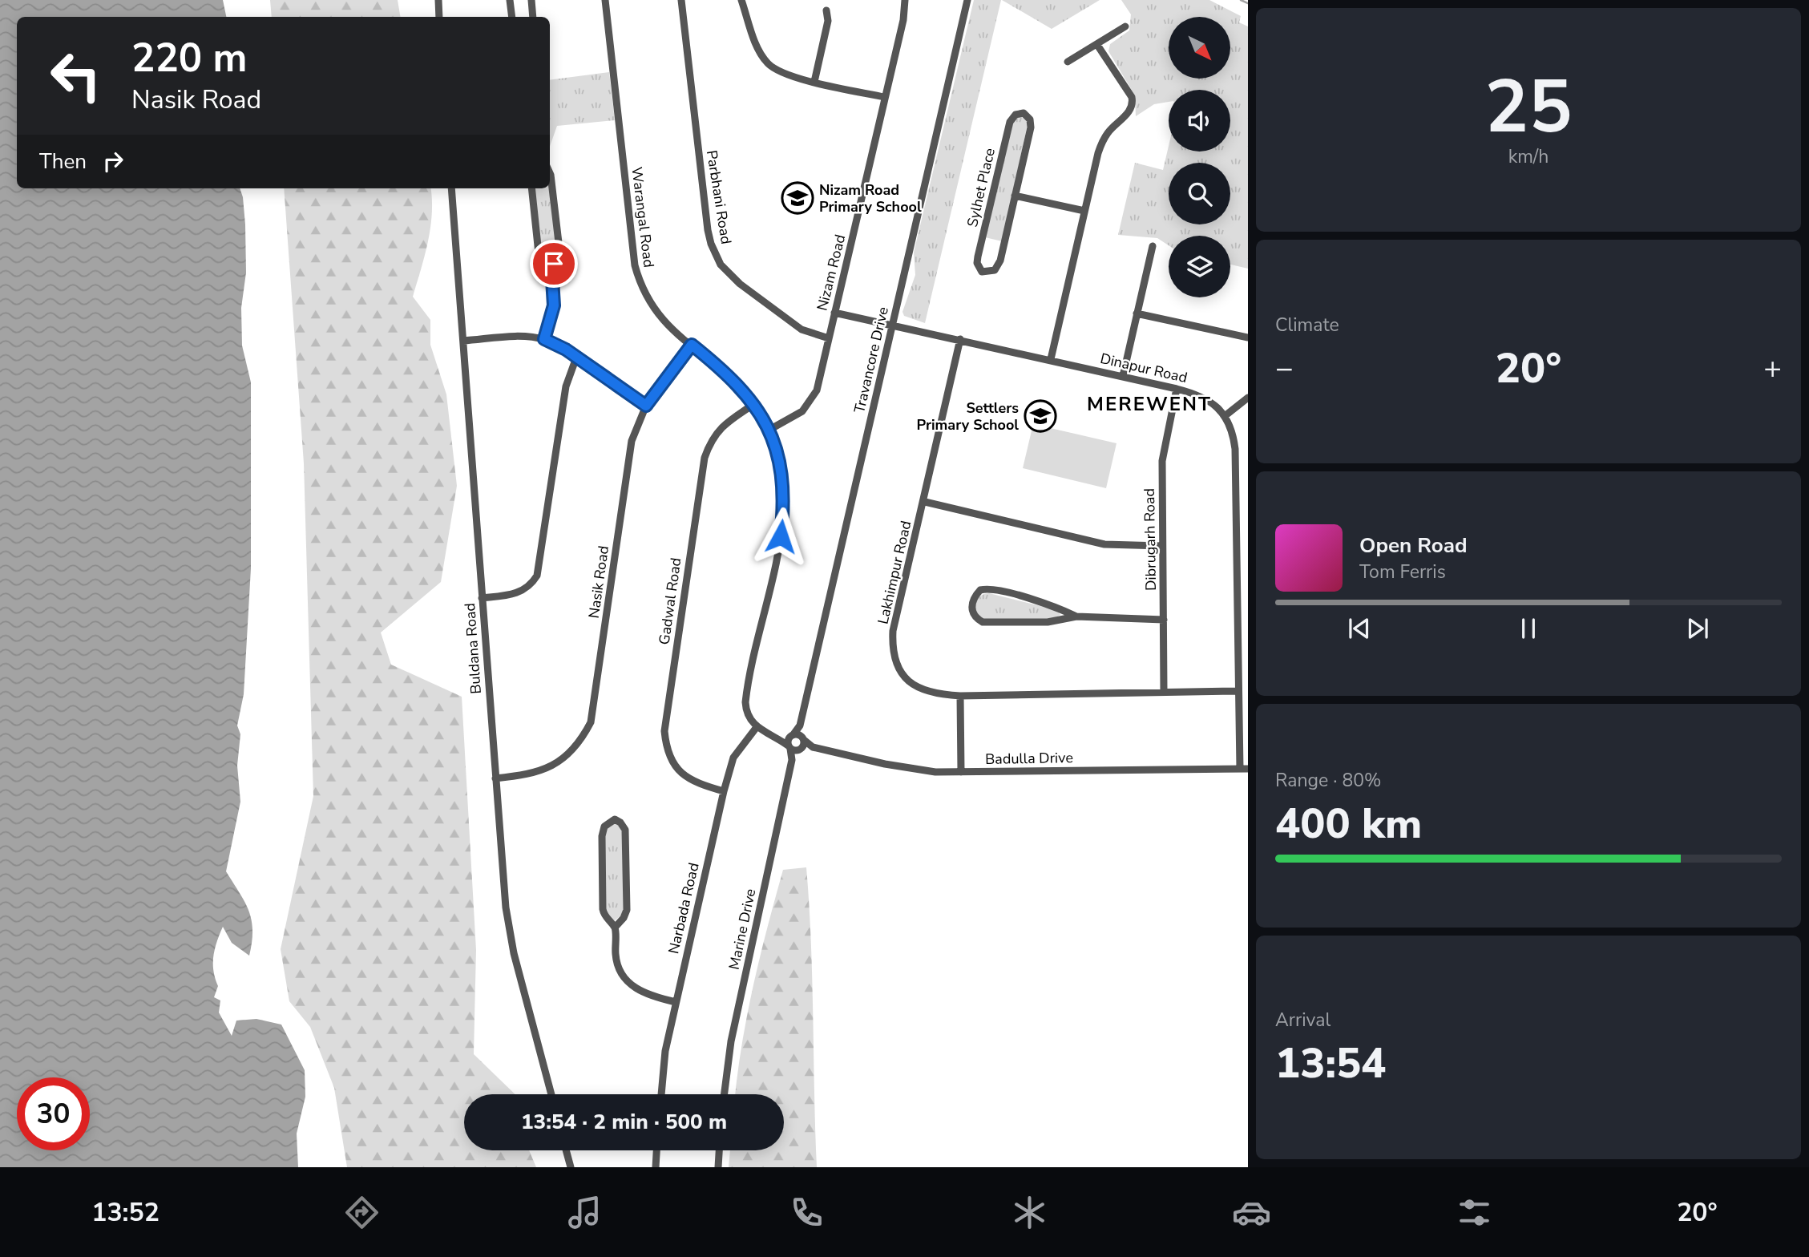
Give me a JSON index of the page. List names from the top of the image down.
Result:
{
  "streets": {
    "street": [
      "Sylhet Place",
      "Parbhani Road",
      "Warangal Road",
      "Nizam Road",
      "Travancore Drive",
      "Dinapur Road",
      "Dibrugarh Road",
      "Lakhimpur Road",
      "Nasik Road",
      "Gadwal Road",
      "Buldana Road",
      "Badulla Drive",
      "Narbada Road",
      "Marine Drive"
    ]
  },
  "crossings": [
    ["Parbhani Road", "Nizam Road"],
    ["Warangal Road", "Nizam Road"],
    ["Warangal Road", "Nasik Road"],
    ["Warangal Road", "Gadwal Road"],
    ["Warangal Road", "Narbada Road"],
    ["Nizam Road", "Dinapur Road"],
    ["Travancore Drive", "Dinapur Road"],
    ["Travancore Drive", "Badulla Drive"],
    ["Travancore Drive", "Marine Drive"],
    ["Dinapur Road", "Dibrugarh Road"],
    ["Dinapur Road", "Lakhimpur Road"],
    ["Dinapur Road", "Badulla Drive"],
    ["Dibrugarh Road", "Lakhimpur Road"],
    ["Nasik Road", "Buldana Road"],
    ["Gadwal Road", "Narbada Road"],
    ["Badulla Drive", "Marine Drive"]
  ],
  "districts": ["MEREWENT"],
  "places": {
    "school or university": ["Nizam Road Primary School", "Settlers Primary School"]
  },
  "north": "bottom right",
  "page": {
    "tile": [
      ["25", "km/h"],
      "Climate",
      ["Range · 80%", "400 km"],
      ["Arrival", "13:54"]
    ],
    "turn": ["220 m", "Nasik Road"],
    "then": "Then",
    "heat": ["−", "20°", "+"],
    "song": ["Open Road", "Tom Ferris"],
    "limit": "30",
    "trip": "13:54 · 2 min · 500 m",
    "tabs": ["13:52", "20°"]
  }
}
